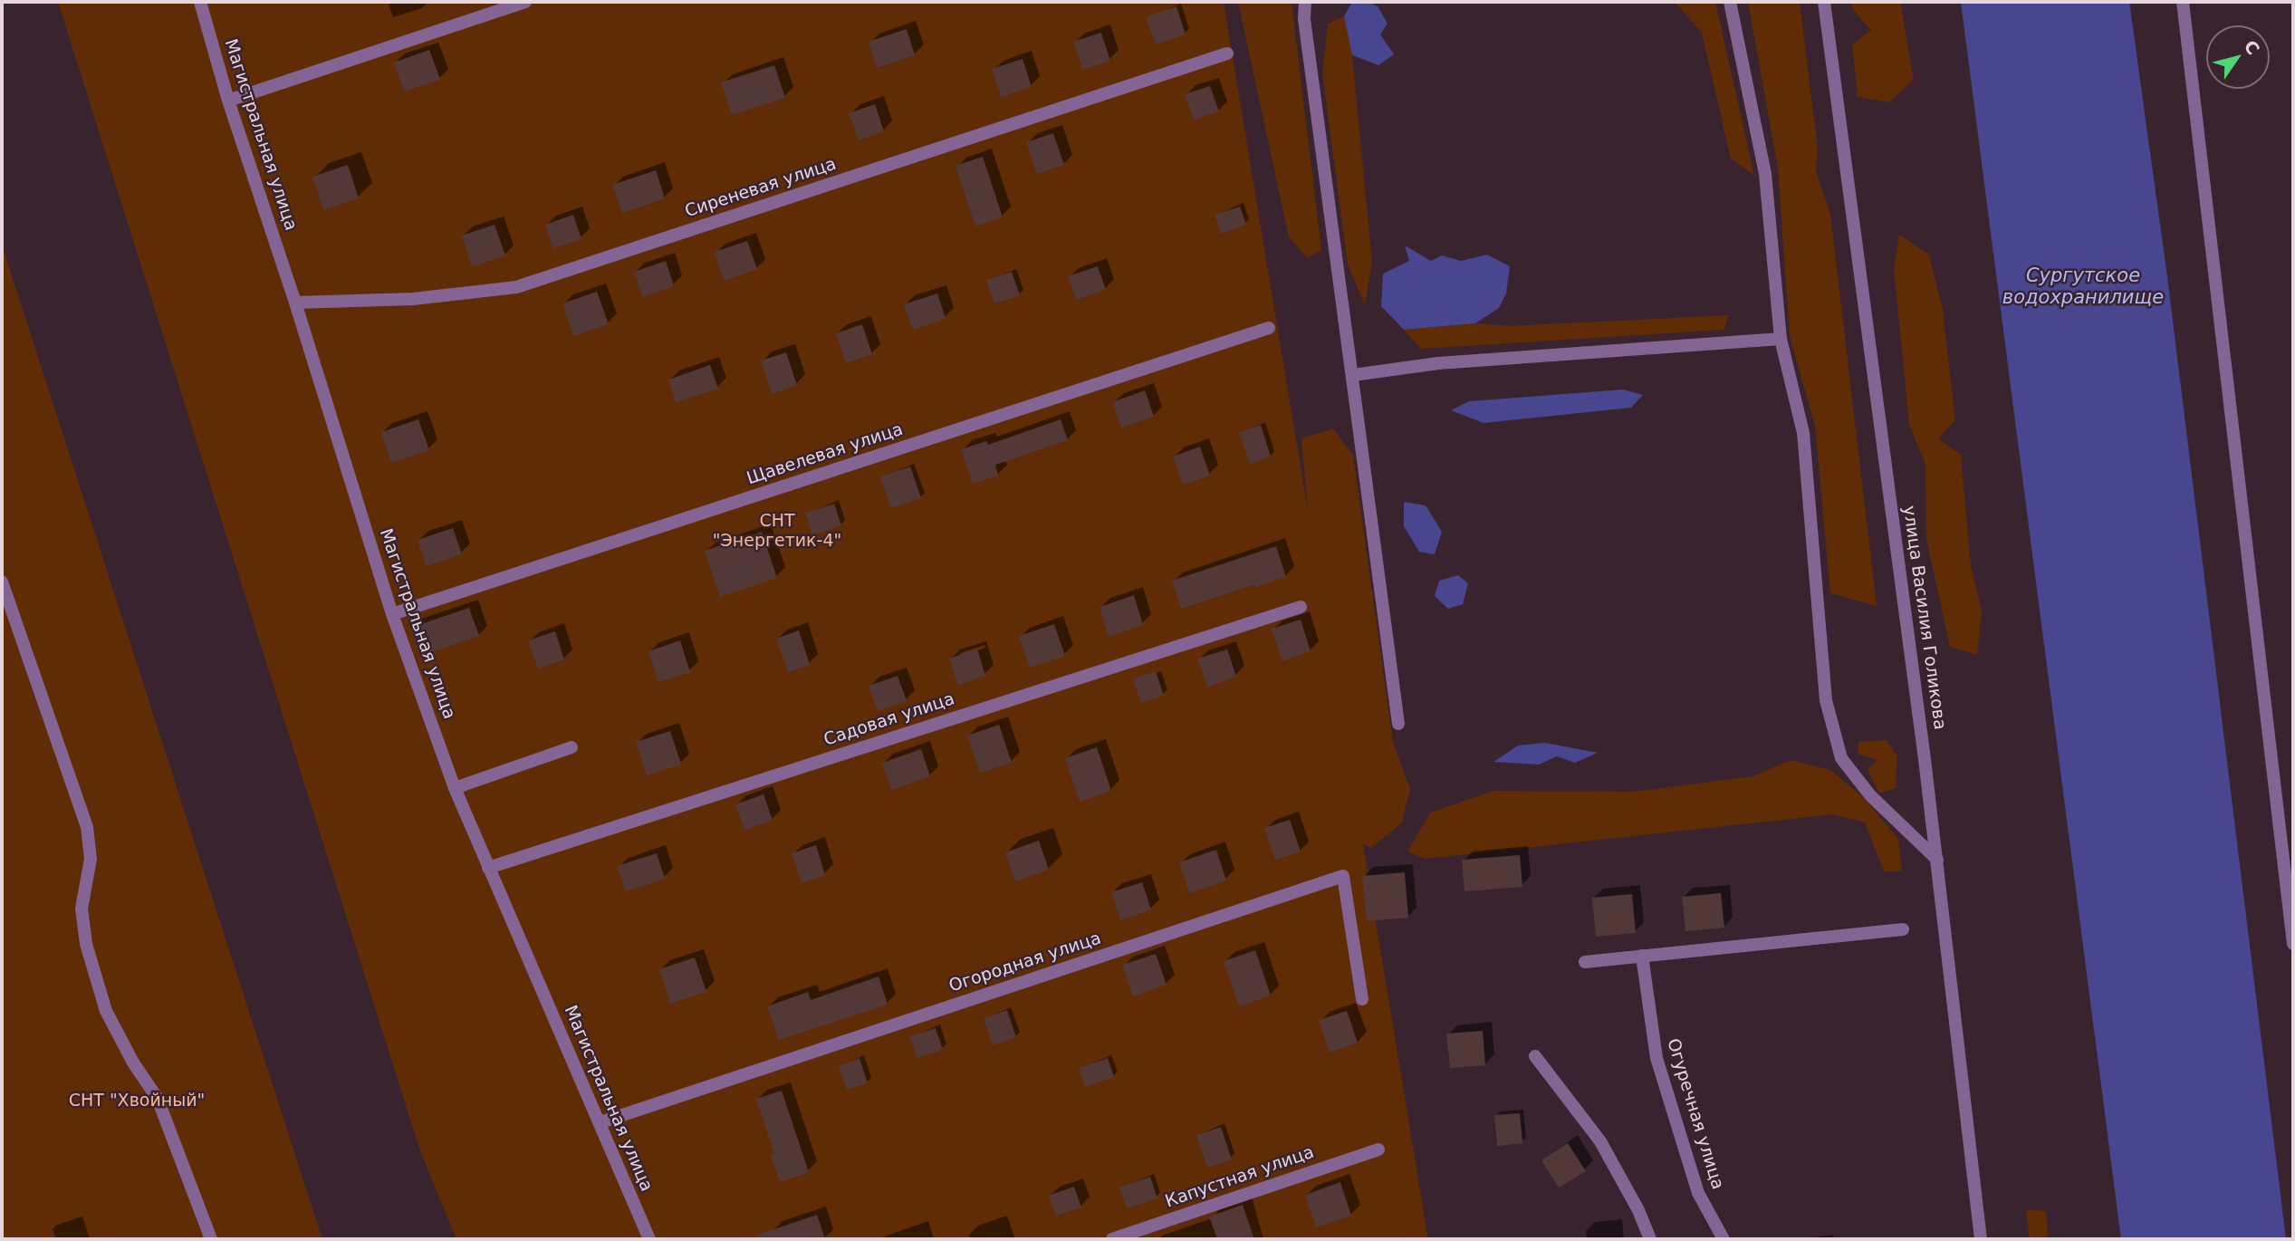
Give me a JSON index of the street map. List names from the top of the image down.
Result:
{
  "streets": {
    "street": [
      "Магистральная улица",
      "Сиреневая улица",
      "Щавелевая улица",
      "улица Василия Голикова",
      "Садовая улица",
      "Огородная улица",
      "Огуречная улица",
      "Капустная улица"
    ]
  },
  "crossings": [
    ["Магистральная улица", "Сиреневая улица"],
    ["Магистральная улица", "Щавелевая улица"],
    ["Магистральная улица", "Садовая улица"],
    ["Магистральная улица", "Огородная улица"]
  ],
  "water": ["Сургутское водохранилище"],
  "parks": ["СНТ \"Энергетик-4\"", "СНТ \"Хвойный\""],
  "north": "top right"
}
